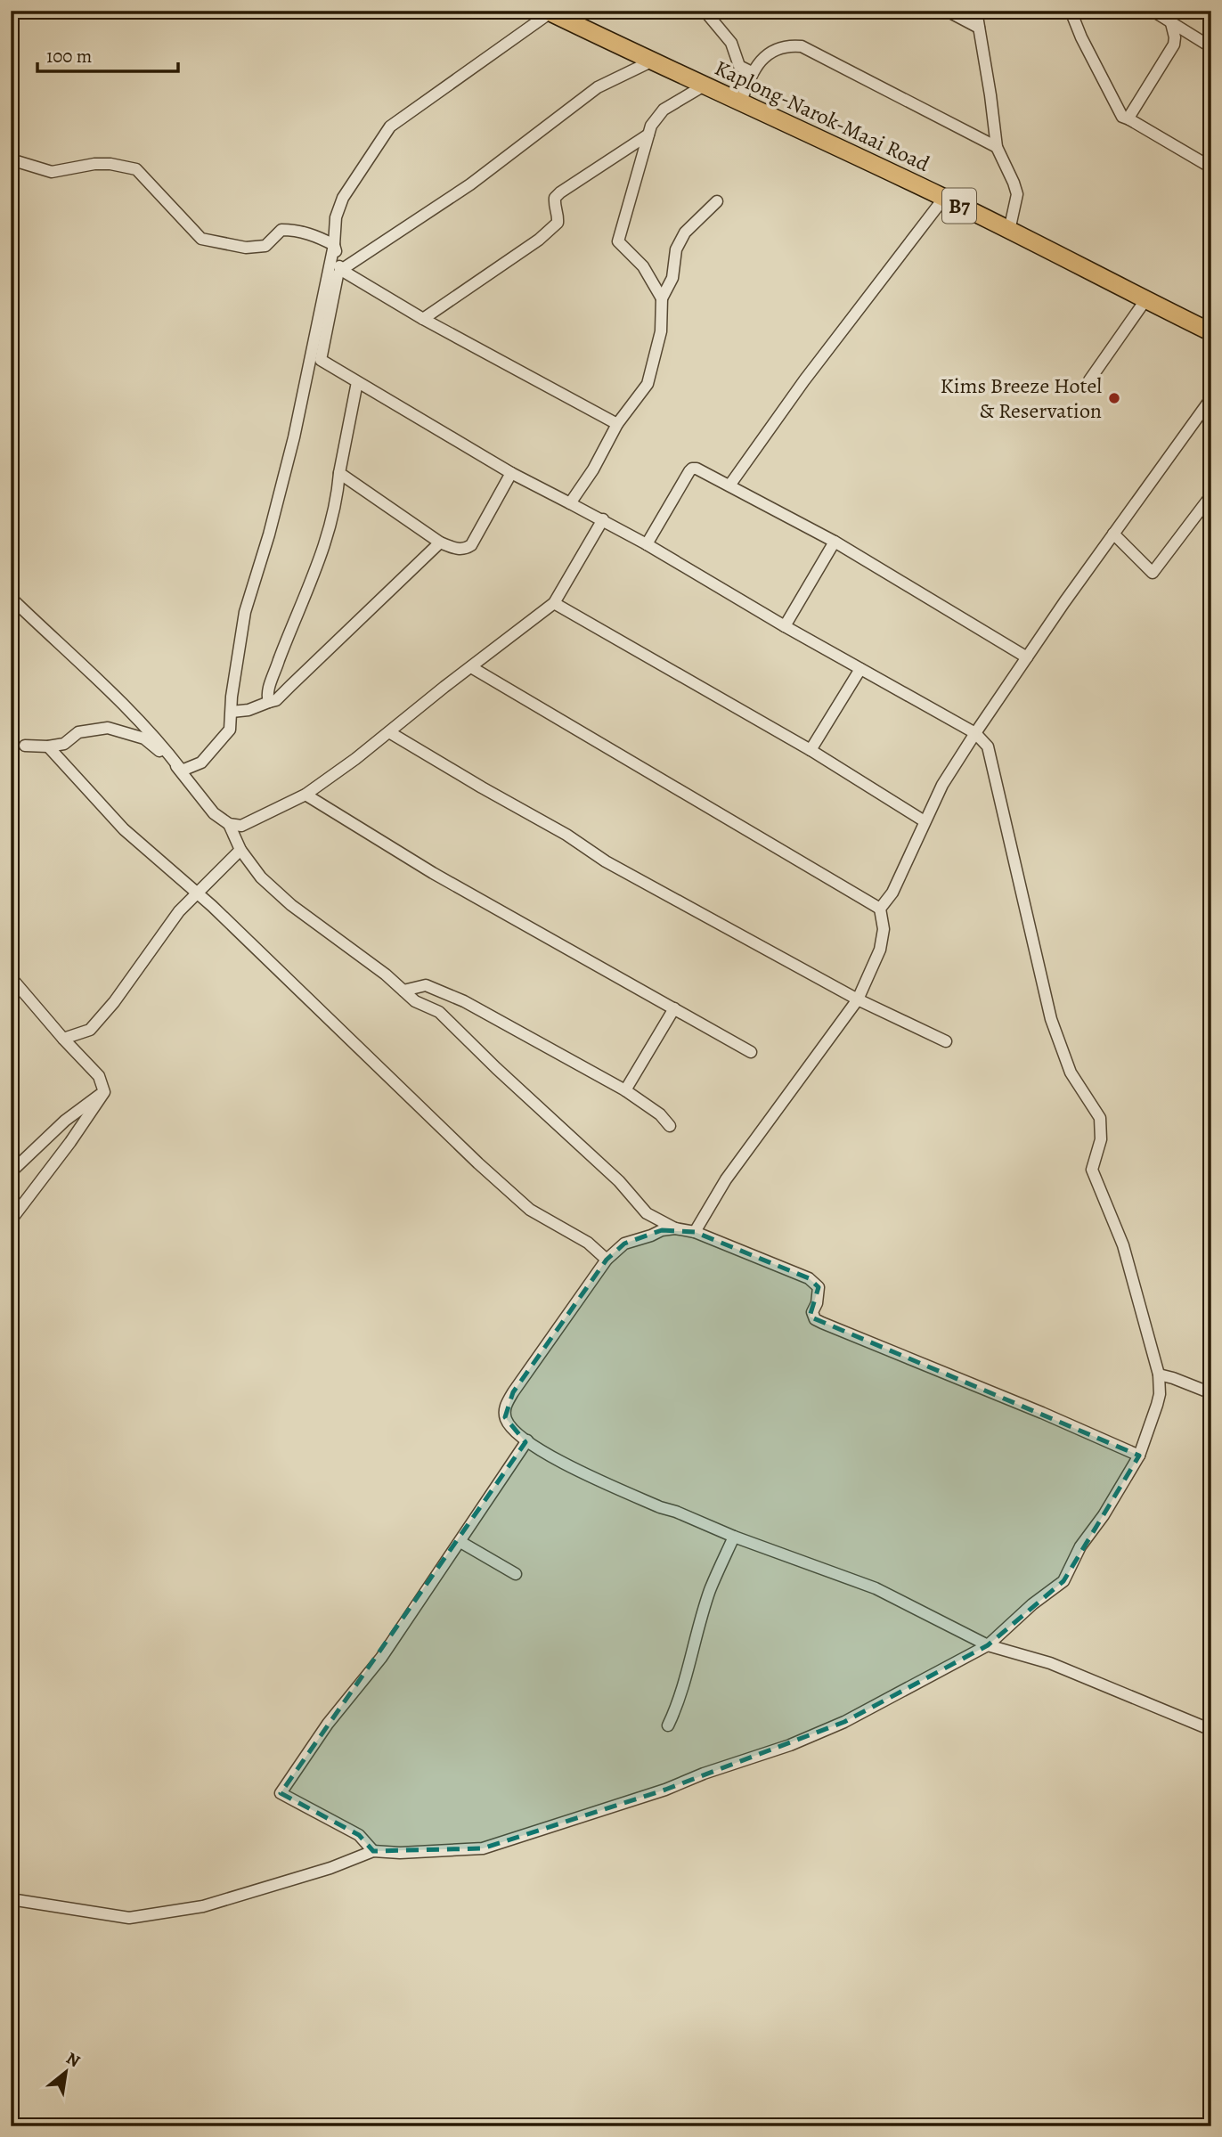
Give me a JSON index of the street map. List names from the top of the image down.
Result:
{
  "streets": {
    "highway": ["Kaplong-Narok-Maai Road", "B7"]
  },
  "places": ["Kims Breeze Hotel & Reservation"],
  "scale_bar": "100 m",
  "north": "top right"
}
